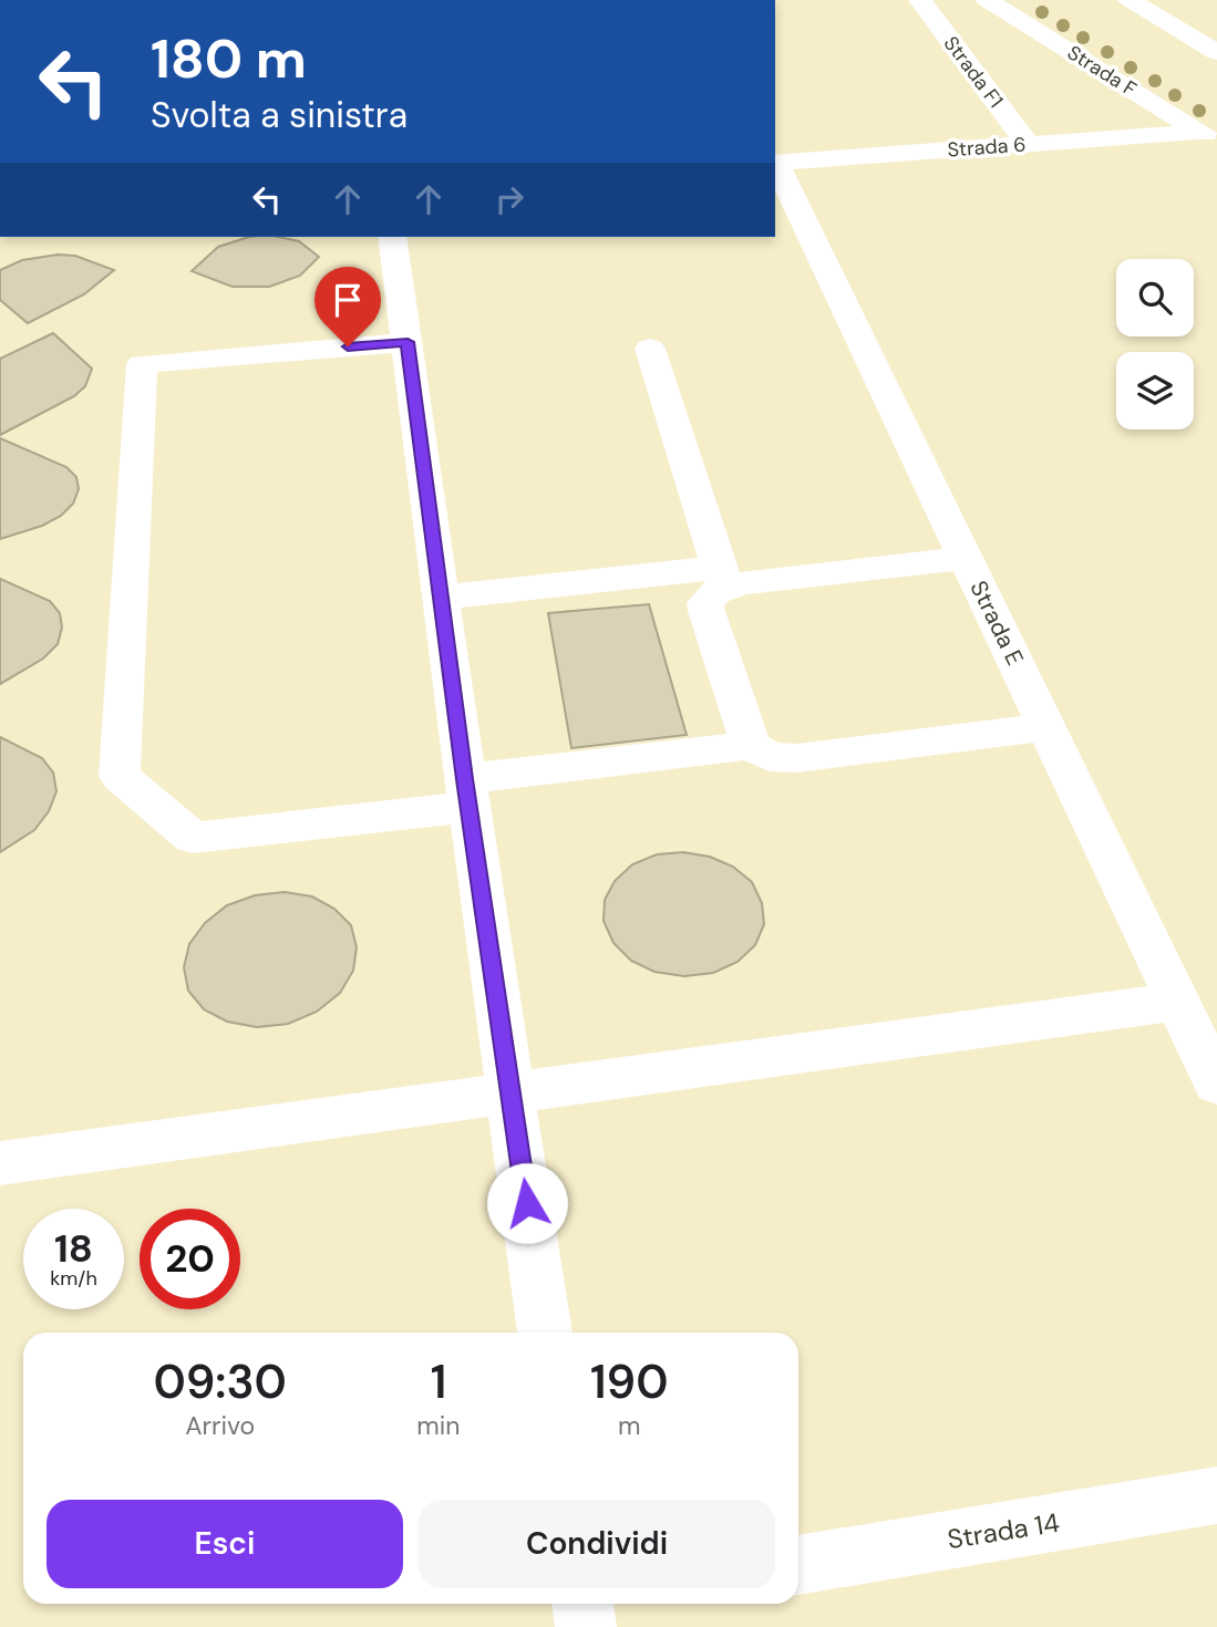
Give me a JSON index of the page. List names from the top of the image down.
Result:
{
  "streets": {
    "lane": [
      "Strada F",
      "Strada F1",
      "Strada 6",
      "Strada E",
      "Strada 14"
    ]
  },
  "crossings": [
    ["Strada F", "Strada 6"],
    ["Strada F1", "Strada 6"]
  ],
  "page": {
    "turn": ["180 m", "Svolta a sinistra"],
    "speed": "18 km/h",
    "limit": "20",
    "eta": [
      "09:30",
      "Arrivo",
      "1",
      "min",
      "190",
      "m"
    ],
    "buttons": ["Esci", "Condividi"]
  }
}
